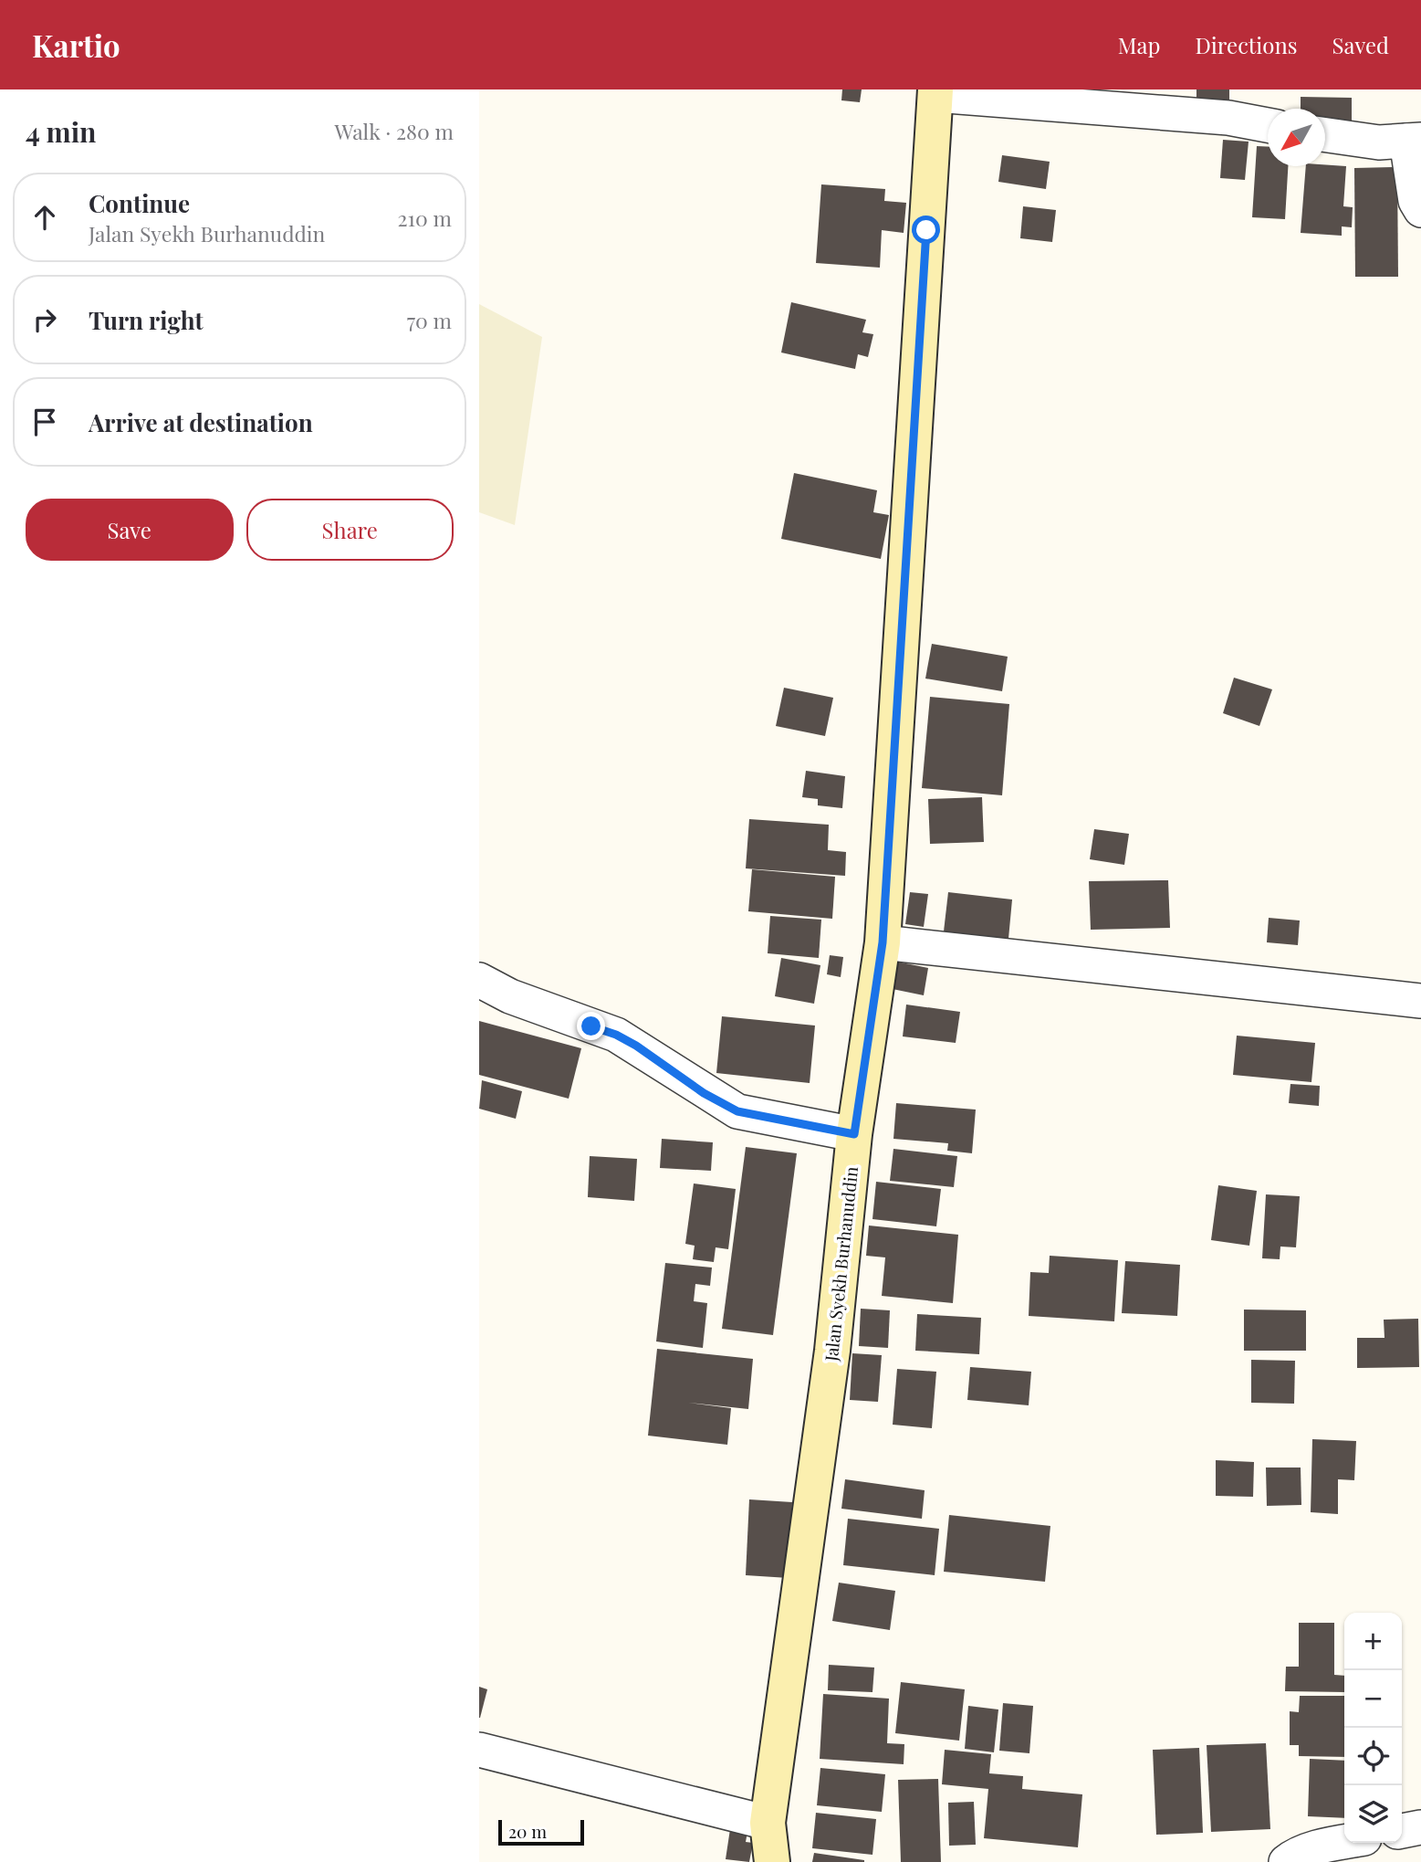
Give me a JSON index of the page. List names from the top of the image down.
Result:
{
  "streets": {
    "main road": ["Jalan Syekh Burhanuddin"]
  },
  "scale_bar": "20 m",
  "north": "bottom left",
  "page": {
    "header": "Kartio",
    "nav": ["Map", "Directions", "Saved"],
    "heading": ["4 min", "Walk · 280 m"],
    "list": [
      ["Continue", "Jalan Syekh Burhanuddin", "210 m"],
      ["Turn right", "70 m"],
      "Arrive at destination"
    ],
    "buttons": ["Save", "Share"],
    "map_buttons": ["+", "−"],
    "scale": "20 m"
  }
}
